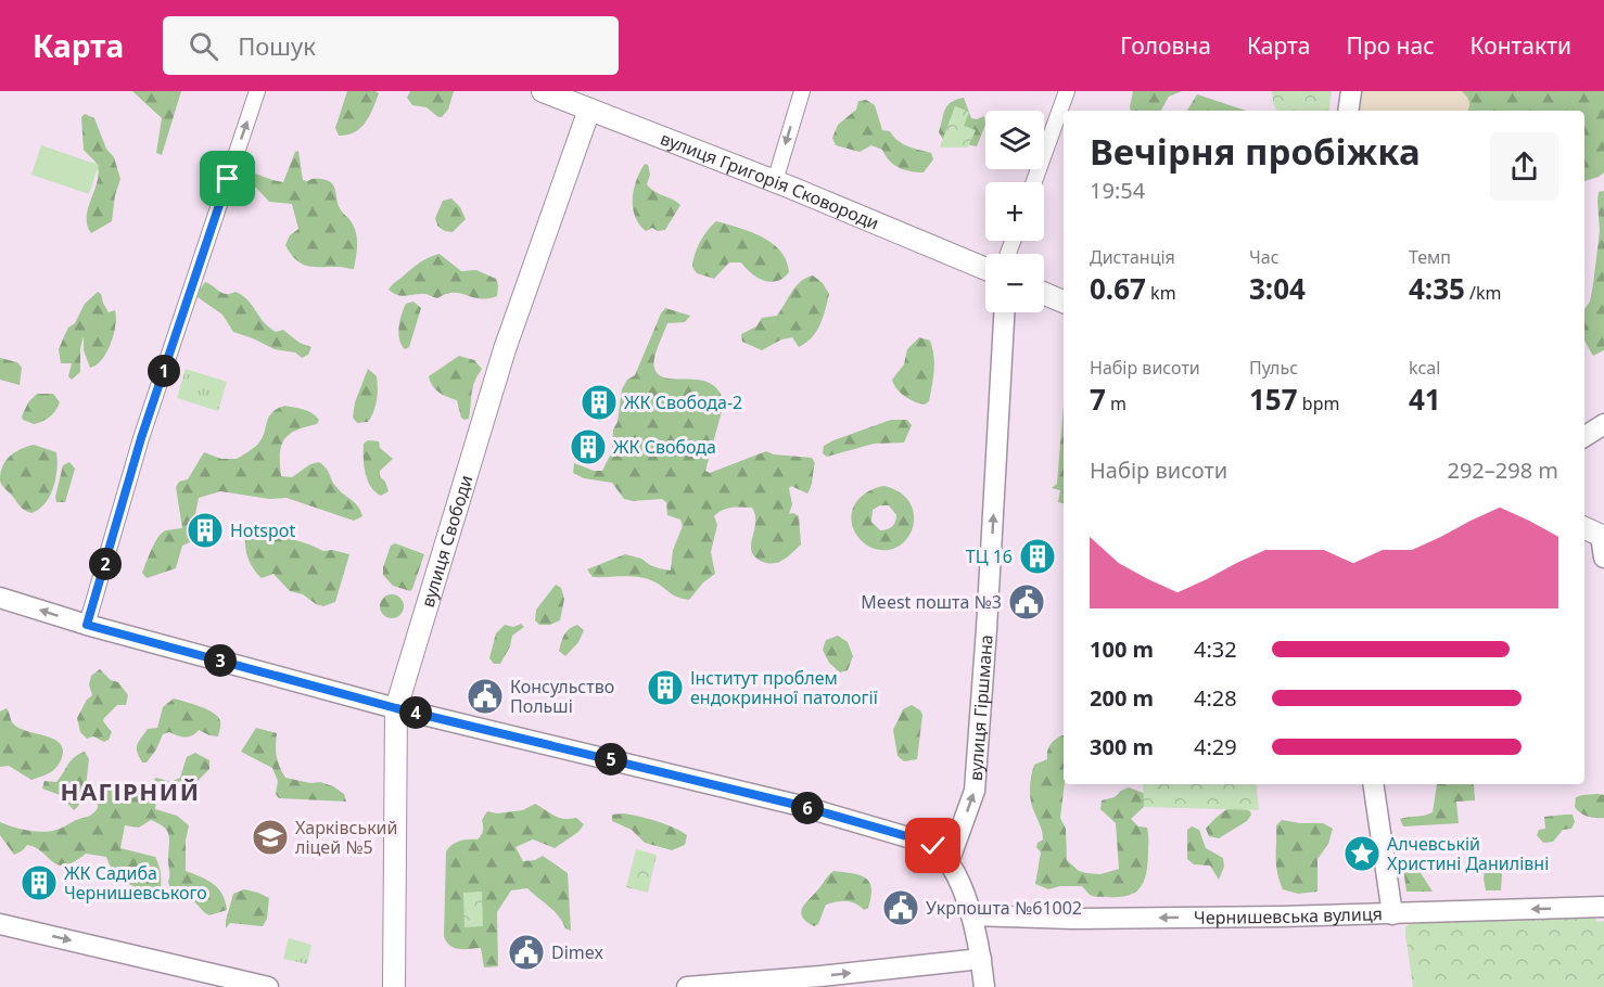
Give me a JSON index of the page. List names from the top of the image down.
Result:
{
  "streets": {
    "main road": ["вулиця Григорія Сковороди", "вулиця Свободи"],
    "street": ["вулиця Гіршмана", "Чернишевська вулиця"]
  },
  "crossings": [
    ["вулиця Григорія Сковороди", "вулиця Свободи"]
  ],
  "one_way": ["вулиця Гіршмана", "Чернишевська вулиця"],
  "districts": ["НАГІРНИЙ"],
  "places": {
    "building": [
      "ЖК Свобода-2",
      "ЖК Свобода",
      "Hotspot",
      "ТЦ 16",
      "Інститут проблем ендокринної патології",
      "ЖК Садиба Чернишевського"
    ],
    "public building": [
      "Meest пошта №3",
      "Консульство Польші",
      "Укрпошта №61002",
      "Dimex"
    ],
    "school or university": ["Харківський ліцей №5"],
    "place": ["Алчевській Христині Данилівні"]
  },
  "page": {
    "header": "Карта",
    "search": "Пошук",
    "nav": [
      "Головна",
      "Карта",
      "Про нас",
      "Контакти"
    ],
    "map_buttons": ["+", "−"],
    "heading": ["Вечірня пробіжка", "19:54"],
    "stats": [
      ["Дистанція", "0.67 km"],
      ["Час", "3:04"],
      ["Темп", "4:35 /km"],
      ["Набір висоти", "7 m"],
      ["Пульс", "157 bpm"],
      ["kcal", "41"]
    ],
    "pins": [
      "1",
      "2",
      "3",
      "4",
      "5",
      "6"
    ],
    "chart": ["Набір висоти", "292–298 m"],
    "list": [
      {
        "name": "100 m",
        "note": "4:32"
      },
      {
        "name": "200 m",
        "note": "4:28"
      },
      {
        "name": "300 m",
        "note": "4:29"
      }
    ]
  }
}
